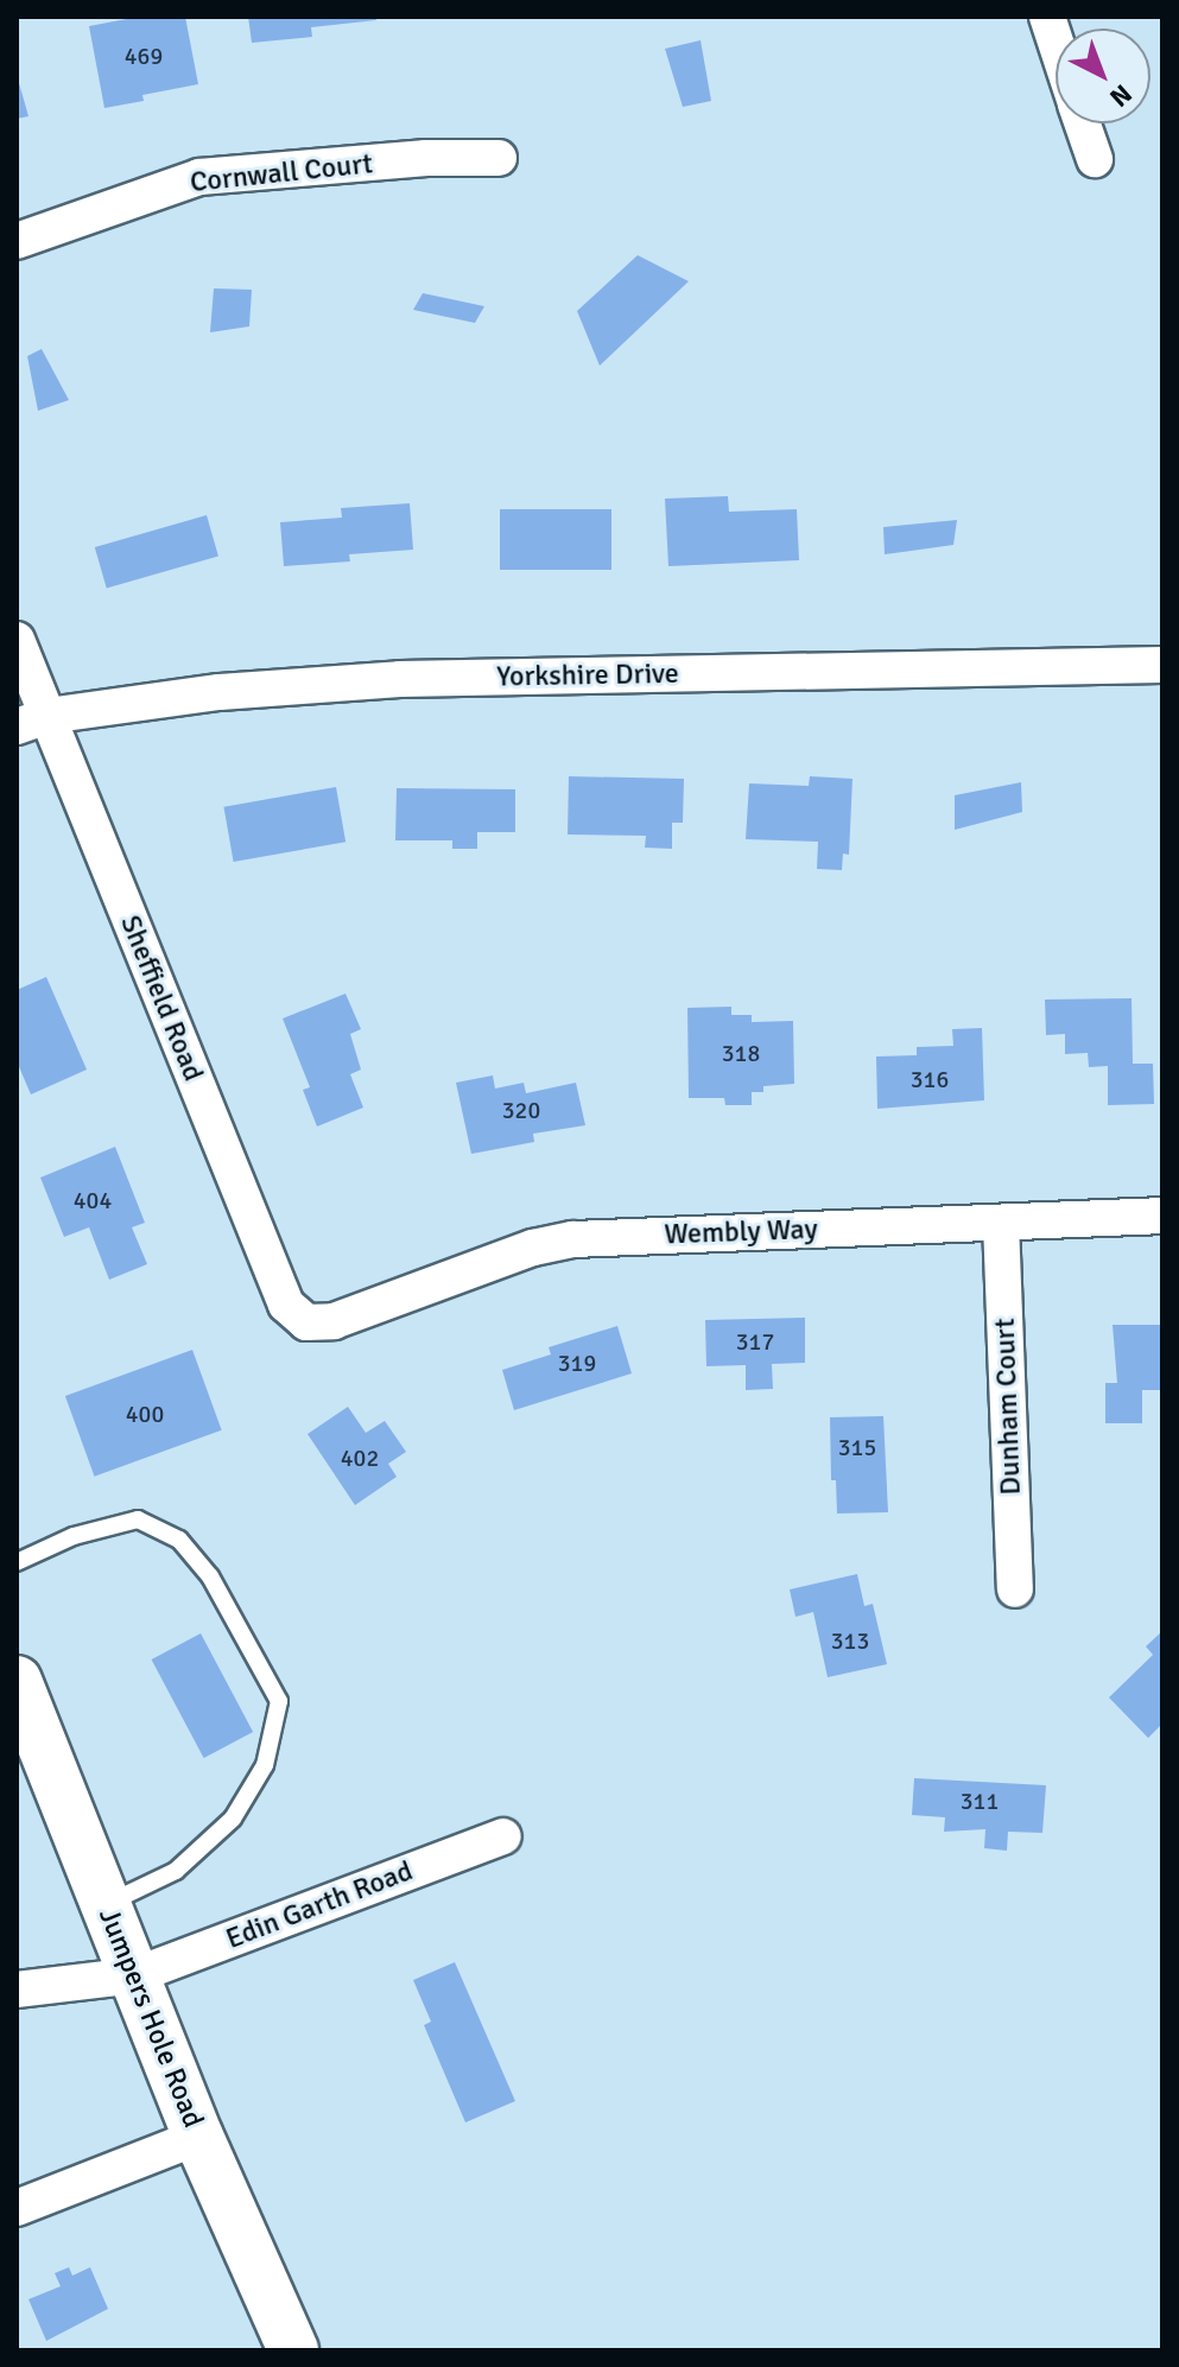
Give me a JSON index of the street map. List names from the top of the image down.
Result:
{
  "streets": {
    "main road": ["Jumpers Hole Road"],
    "street": [
      "Cornwall Court",
      "Yorkshire Drive",
      "Sheffield Road",
      "Wembly Way",
      "Dunham Court",
      "Edin Garth Road"
    ]
  },
  "crossings": [
    ["Yorkshire Drive", "Sheffield Road"],
    ["Sheffield Road", "Wembly Way"],
    ["Wembly Way", "Dunham Court"],
    ["Edin Garth Road", "Jumpers Hole Road"]
  ],
  "house_numbers": [
    "469",
    "318",
    "316",
    "320",
    "404",
    "317",
    "319",
    "400",
    "315",
    "402",
    "313",
    "311"
  ],
  "north": "bottom right"
}
